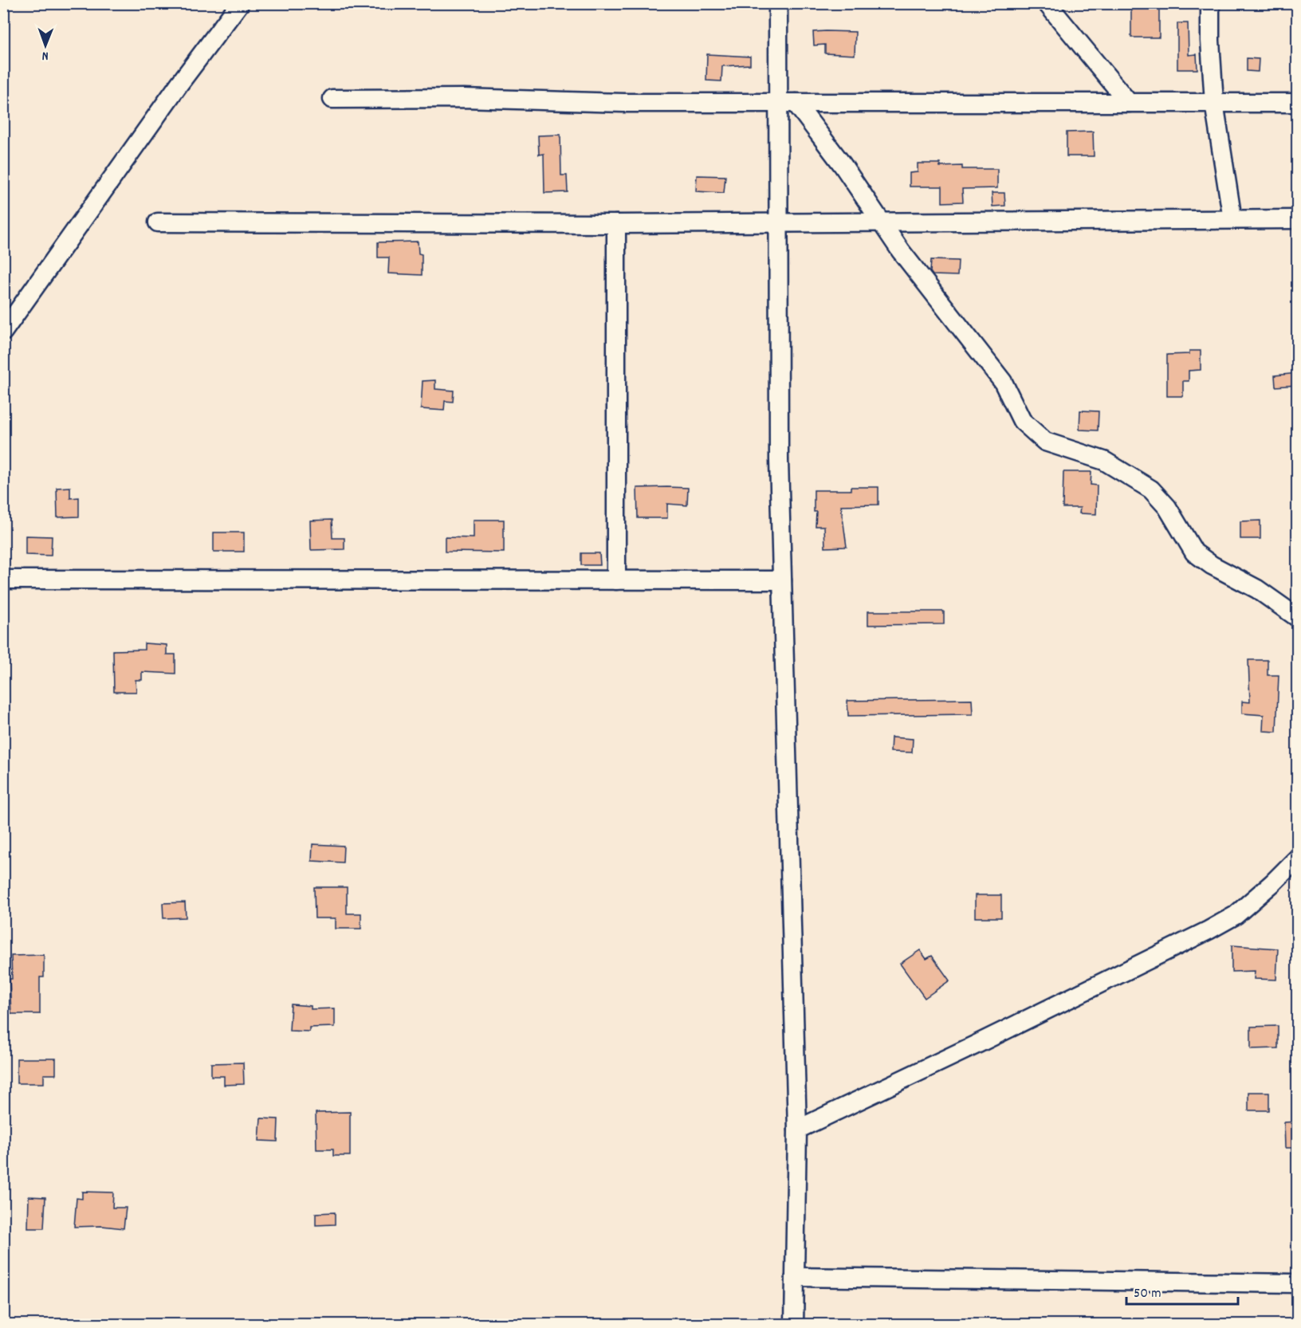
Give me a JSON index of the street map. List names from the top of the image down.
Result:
{
  "scale_bar": "50 m",
  "north": "bottom"
}
